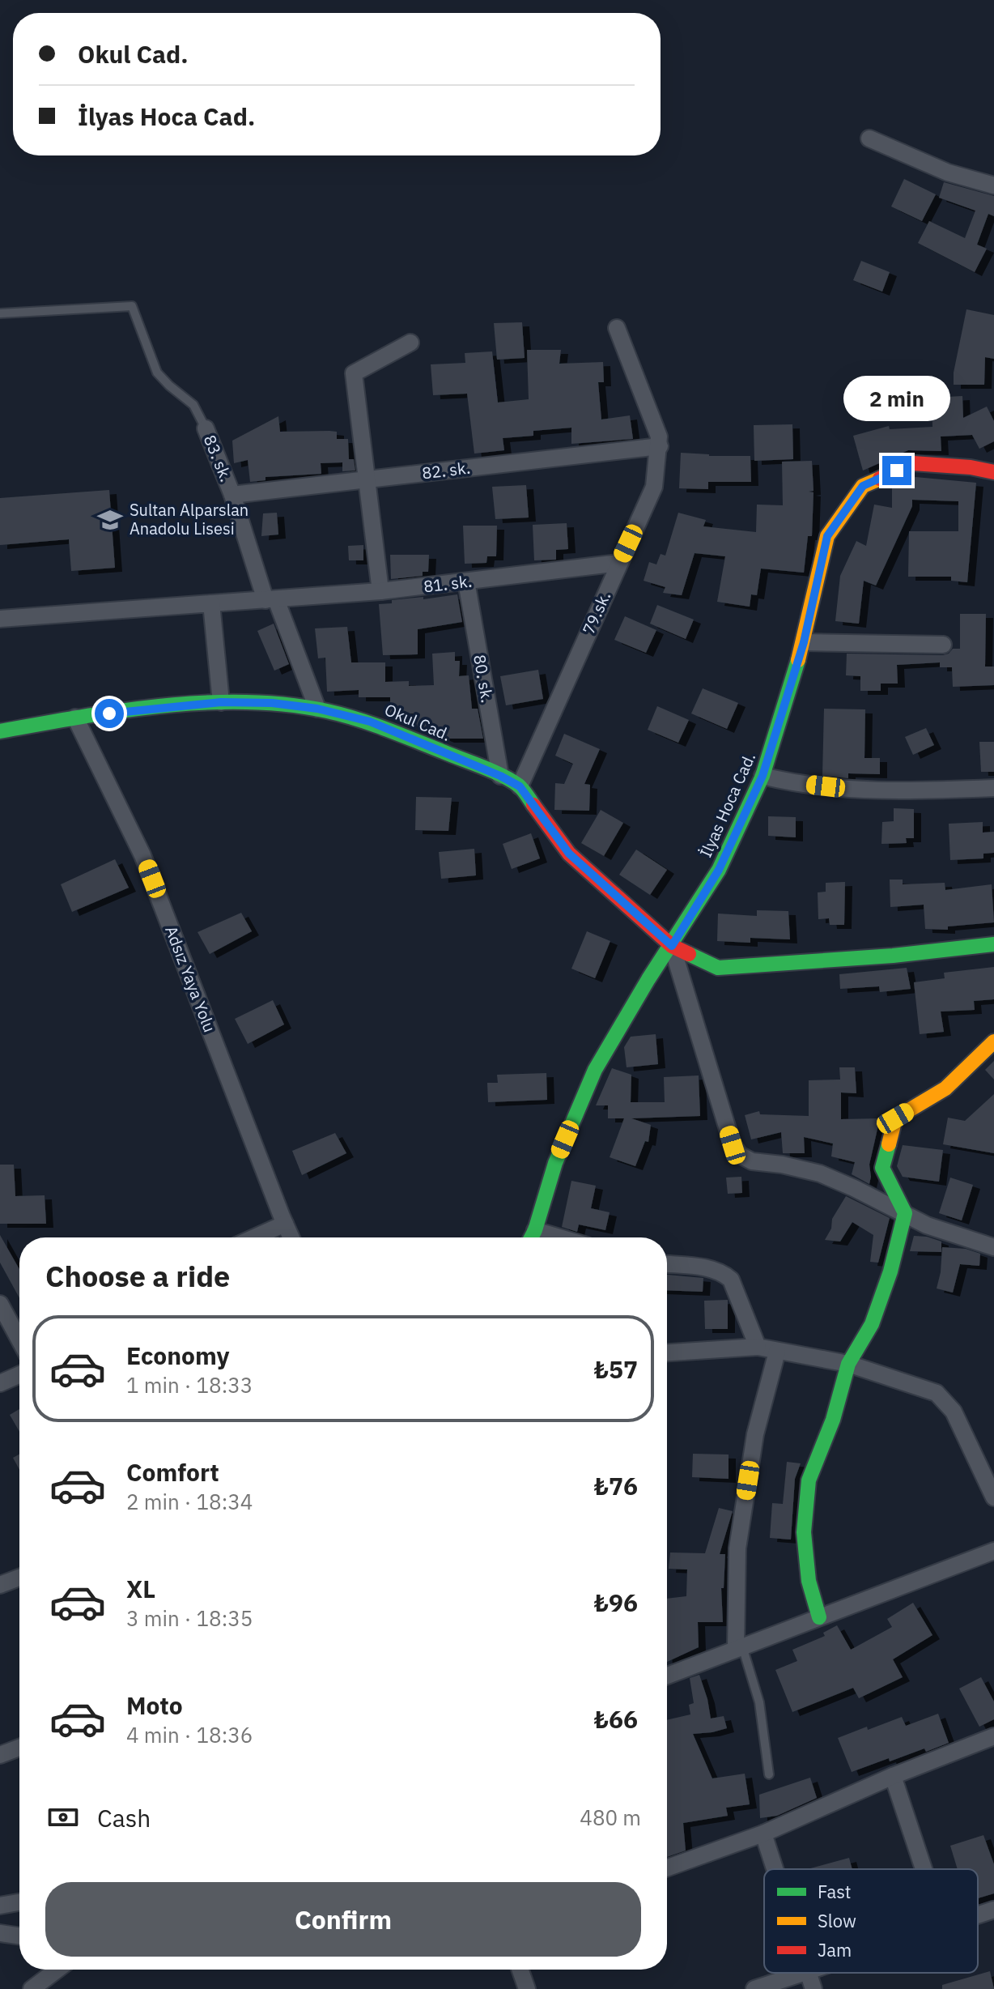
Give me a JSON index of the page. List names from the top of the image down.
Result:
{
  "streets": {
    "street": [
      "83. sk.",
      "82. sk.",
      "81. sk.",
      "79.sk.",
      "80. sk.",
      "Okul Cad.",
      "İlyas Hoca Cad.",
      "Adsız Yaya Yolu"
    ]
  },
  "crossings": [
    ["83. sk.", "82. sk."],
    ["83. sk.", "81. sk."],
    ["83. sk.", "Okul Cad."],
    ["82. sk.", "79.sk."],
    ["81. sk.", "79.sk."],
    ["81. sk.", "80. sk."],
    ["79.sk.", "Okul Cad."],
    ["80. sk.", "Okul Cad."],
    ["Okul Cad.", "İlyas Hoca Cad."],
    ["Okul Cad.", "Adsız Yaya Yolu"]
  ],
  "places": {
    "school or university": ["Sultan Alparslan Anadolu Lisesi"]
  },
  "legend": ["Fast", "Slow", "Jam"],
  "page": {
    "banner": ["Okul Cad.", "İlyas Hoca Cad."],
    "bubble": "2 min",
    "heading": "Choose a ride",
    "list": [
      {
        "name": "Economy",
        "note": "1 min · 18:33",
        "value": "₺57"
      },
      {
        "name": "Comfort",
        "note": "2 min · 18:34",
        "value": "₺76"
      },
      {
        "name": "XL",
        "note": "3 min · 18:35",
        "value": "₺96"
      },
      {
        "name": "Moto",
        "note": "4 min · 18:36",
        "value": "₺66"
      }
    ],
    "pay": ["Cash", "480 m"],
    "buttons": "Confirm"
  }
}
